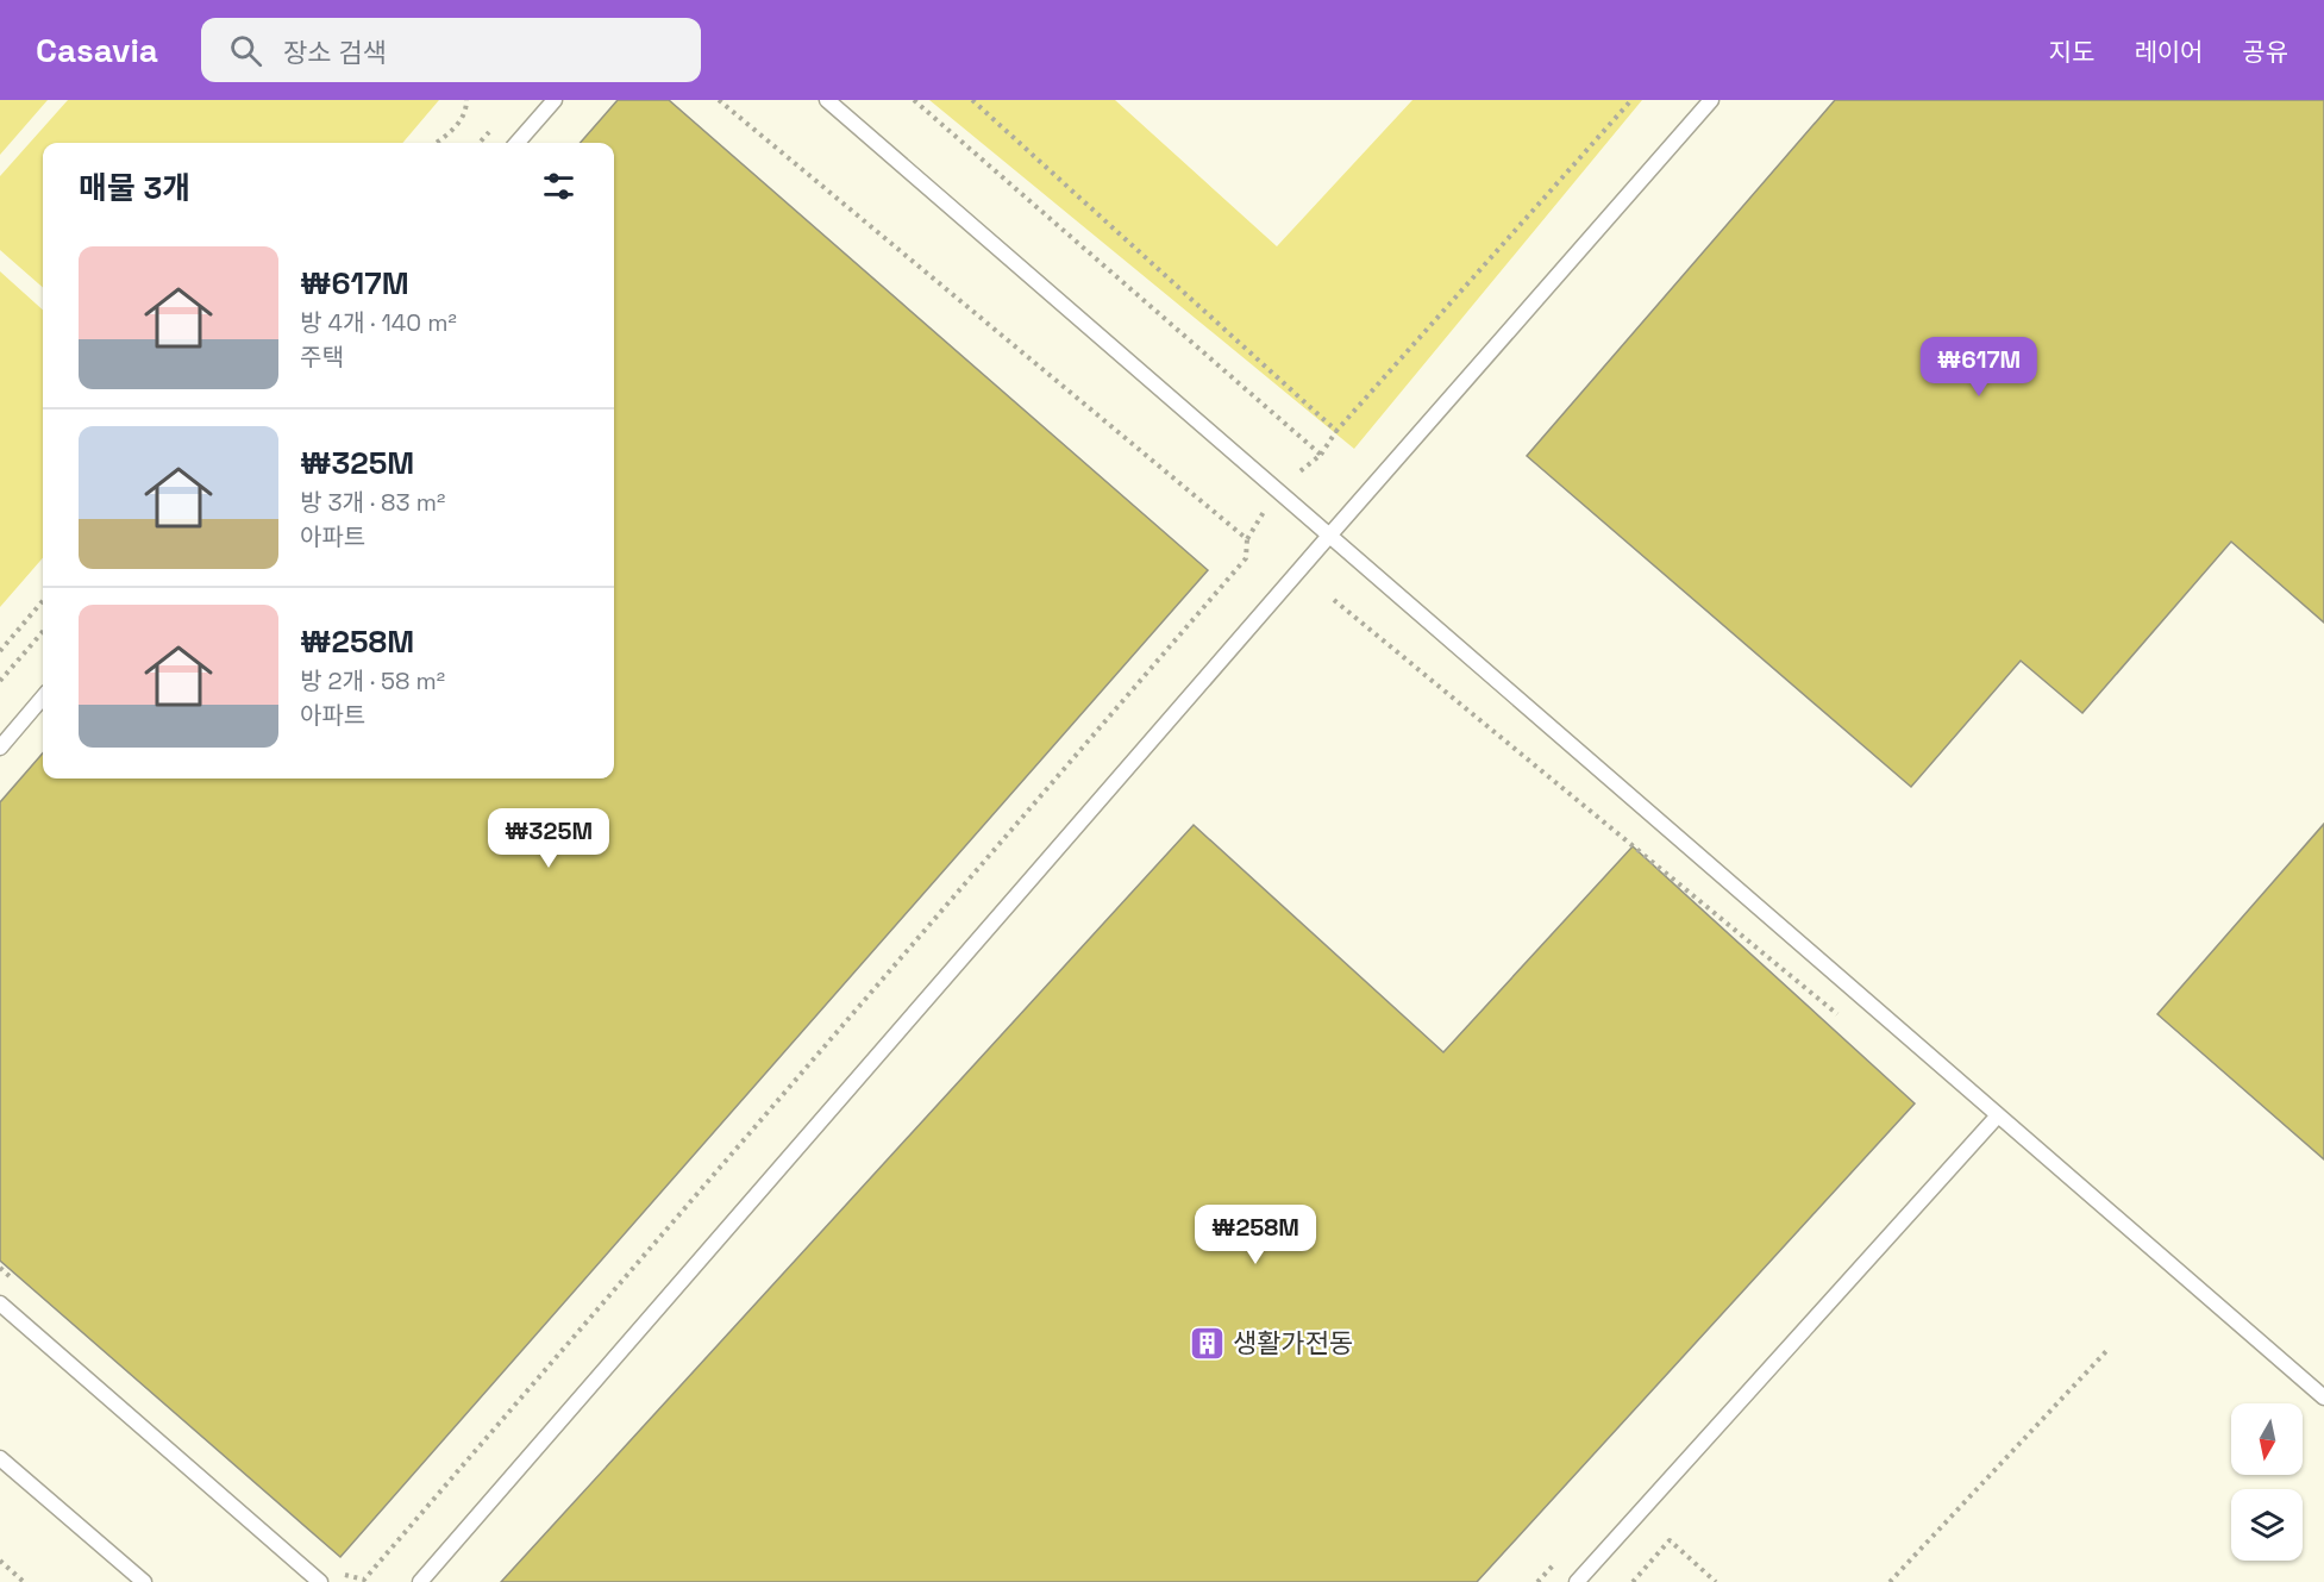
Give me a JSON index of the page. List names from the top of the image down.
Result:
{
  "places": {
    "building": ["생활가전동"]
  },
  "north": "bottom",
  "page": {
    "header": "Casavia",
    "search": "장소 검색",
    "nav": ["지도", "레이어", "공유"],
    "heading": "매물 3개",
    "list": [
      {
        "name": "₩617M",
        "note": "방 4개 · 140 m² · 주택"
      },
      {
        "name": "₩325M",
        "note": "방 3개 · 83 m² · 아파트"
      },
      {
        "name": "₩258M",
        "note": "방 2개 · 58 m² · 아파트"
      }
    ],
    "price": ["₩617M", "₩325M", "₩258M"]
  }
}
